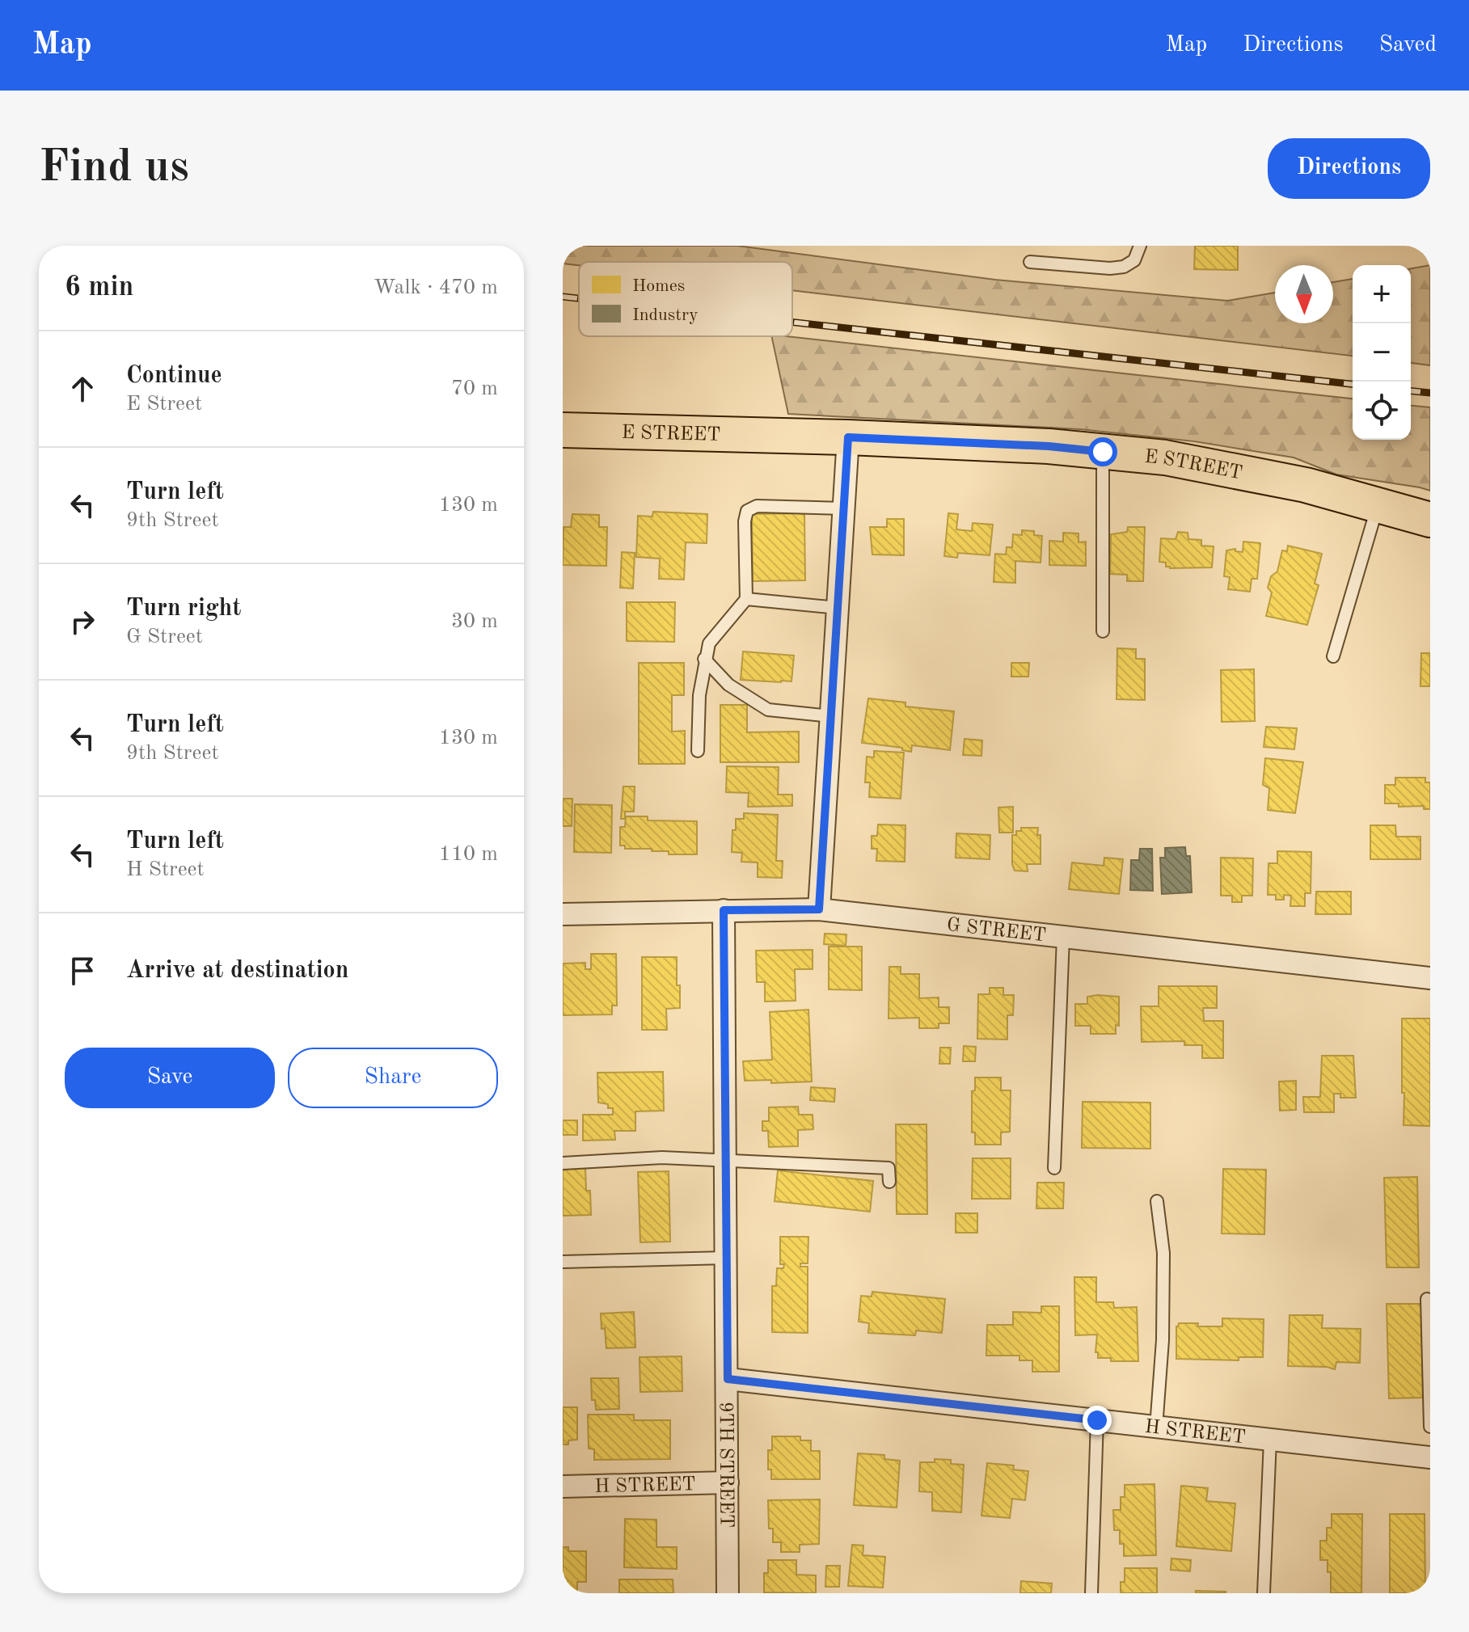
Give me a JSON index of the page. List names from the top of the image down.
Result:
{
  "streets": {
    "main road": ["E STREET"],
    "street": ["G STREET", "H STREET", "9TH STREET"]
  },
  "crossings": [
    ["G STREET", "9TH STREET"],
    ["H STREET", "9TH STREET"]
  ],
  "legend": ["Homes", "Industry"],
  "north": "bottom",
  "page": {
    "header": "Map",
    "nav": ["Map", "Directions", "Saved"],
    "buttons": [
      "Directions",
      ["Save", "Share"]
    ],
    "title": "Find us",
    "heading": ["6 min", "Walk · 470 m"],
    "map_buttons": ["+", "−"],
    "list": [
      ["Continue", "E Street", "70 m"],
      ["Turn left", "9th Street", "130 m"],
      ["Turn right", "G Street", "30 m"],
      ["Turn left", "9th Street", "130 m"],
      ["Turn left", "H Street", "110 m"],
      "Arrive at destination"
    ]
  }
}
